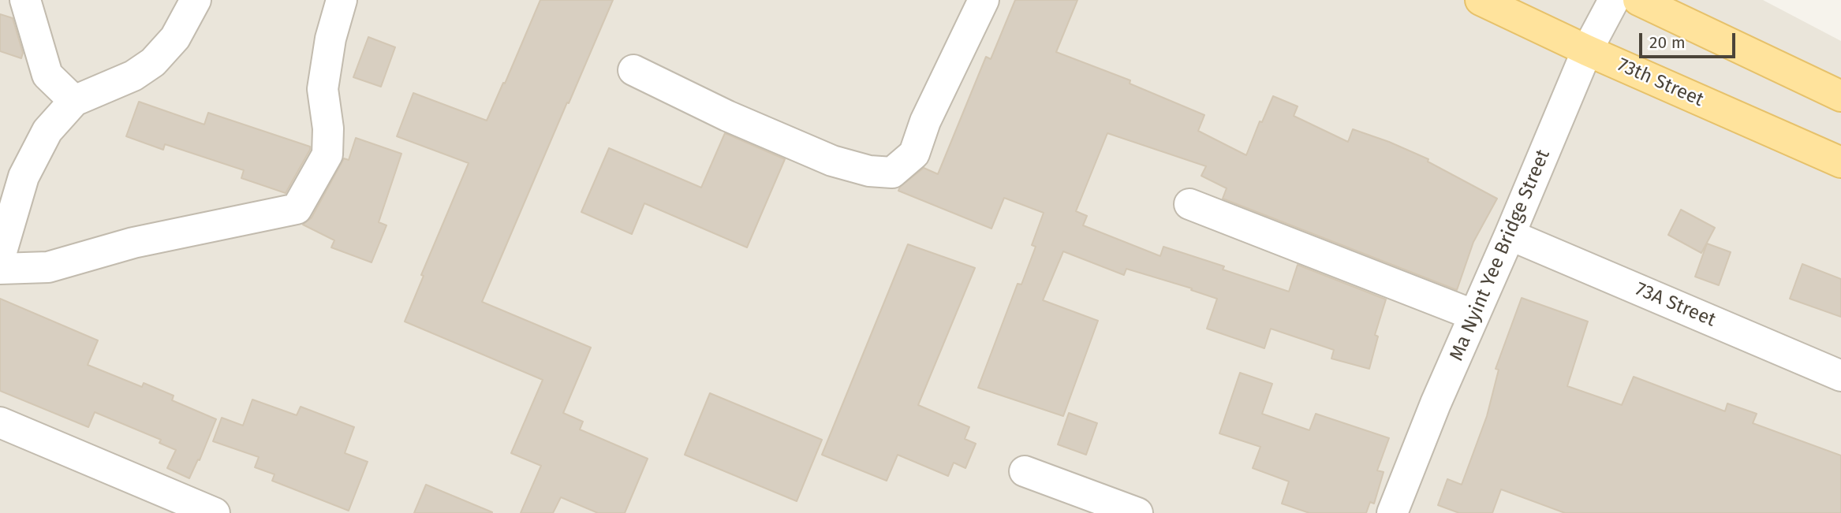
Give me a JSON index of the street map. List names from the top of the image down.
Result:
{
  "streets": {
    "main road": ["73th Street"],
    "street": ["Ma Nyint Yee Bridge Street", "73A Street"]
  },
  "crossings": [
    ["73th Street", "Ma Nyint Yee Bridge Street"],
    ["Ma Nyint Yee Bridge Street", "73A Street"]
  ],
  "scale_bar": "20 m"
}
